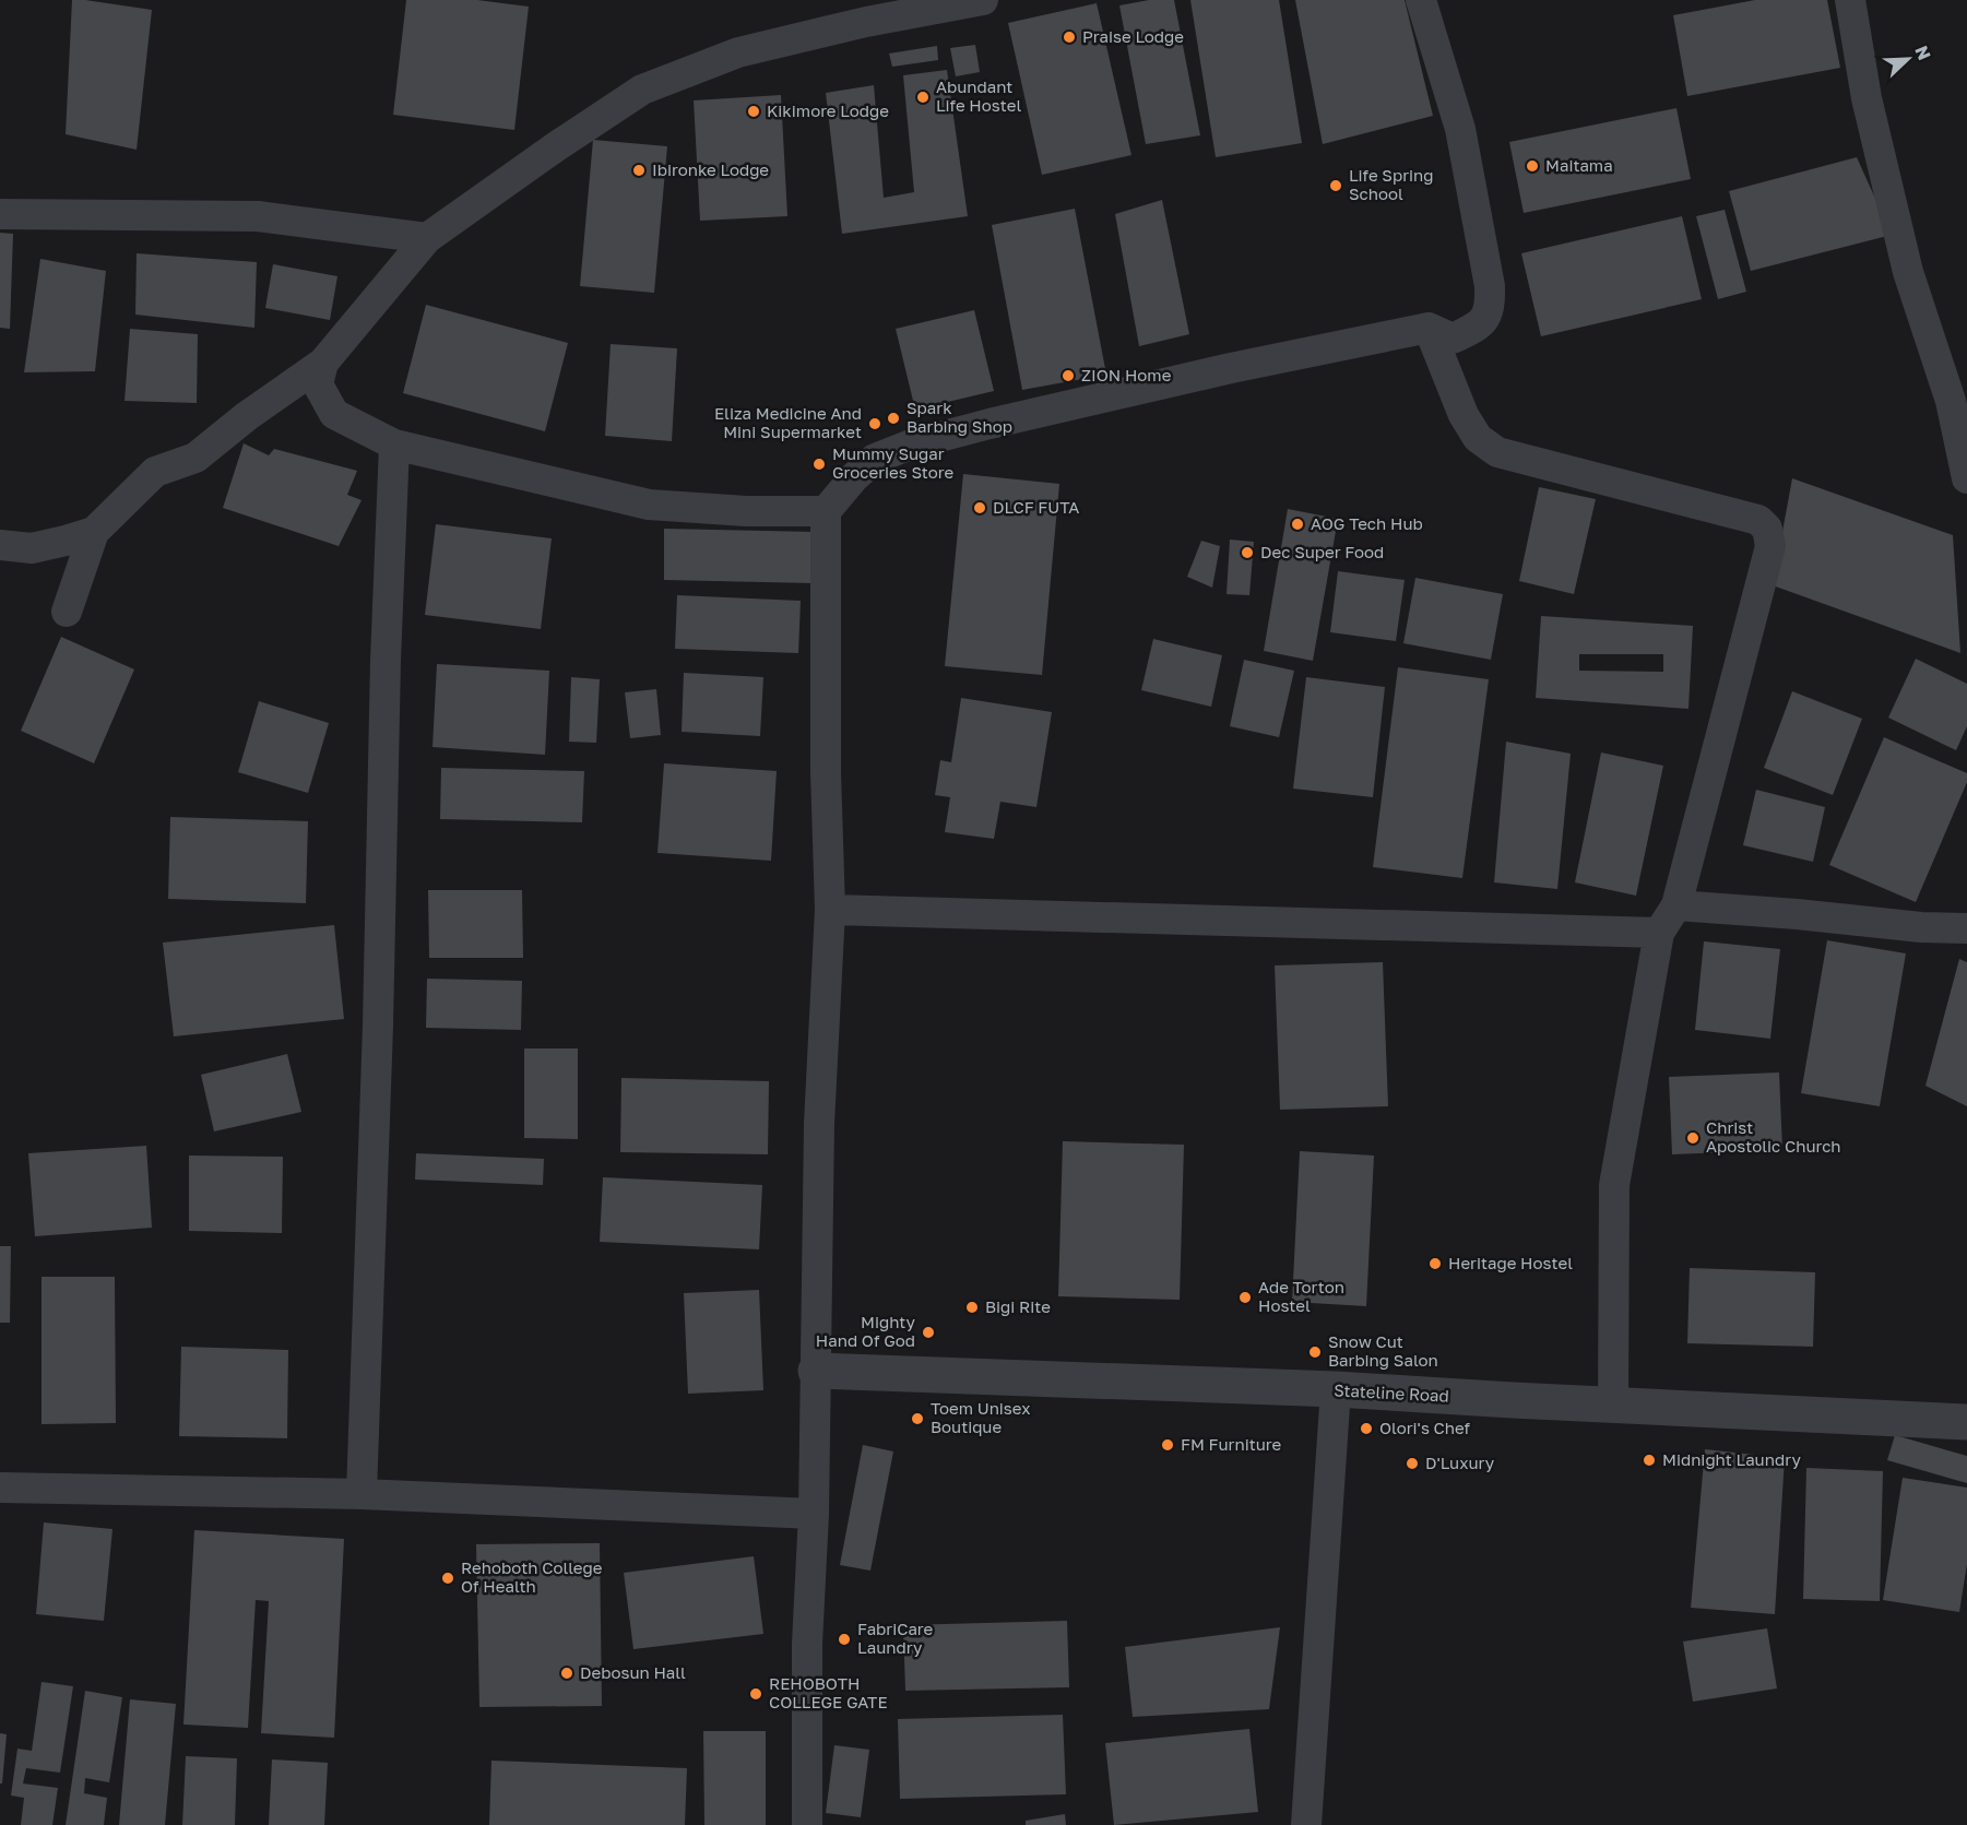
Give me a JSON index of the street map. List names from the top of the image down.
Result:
{
  "streets": {
    "street": ["Stateline Road"]
  },
  "places": [
    "Praise Lodge",
    "Abundant Life Hostel",
    "Kikimore Lodge",
    "Maitama",
    "Ibironke Lodge",
    "Life Spring School",
    "ZION Home",
    "Spark Barbing Shop",
    "Eliza Medicine And Mini Supermarket",
    "Mummy Sugar Groceries Store",
    "DLCF FUTA",
    "AOG Tech Hub",
    "Dec Super Food",
    "Christ Apostolic Church",
    "Heritage Hostel",
    "Ade Torton Hostel",
    "Bigi Rite",
    "Mighty Hand Of God",
    "Snow Cut Barbing Salon",
    "Toem Unisex Boutique",
    "Olori's Chef",
    "FM Furniture",
    "Midnight Laundry",
    "D'Luxury",
    "Rehoboth College Of Health",
    "FabriCare Laundry",
    "Debosun Hall",
    "REHOBOTH COLLEGE GATE"
  ],
  "north": "top right"
}
